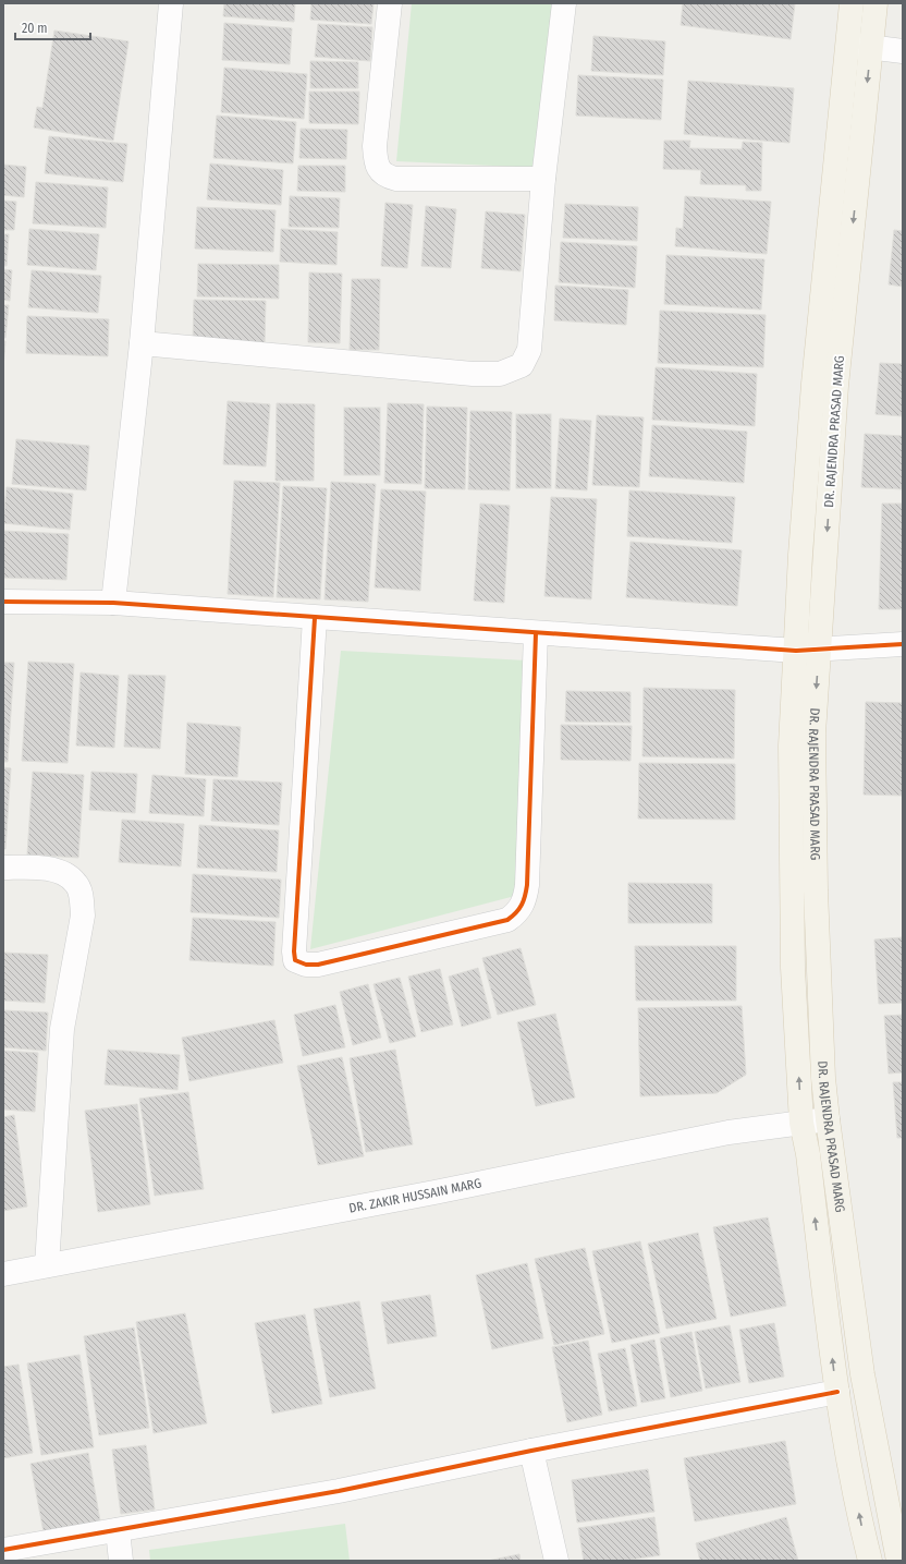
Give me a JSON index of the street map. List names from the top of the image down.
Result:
{
  "streets": {
    "main road": ["DR. RAJENDRA PRASAD MARG"],
    "street": ["DR. ZAKIR HUSSAIN MARG"]
  },
  "crossings": [
    ["DR. RAJENDRA PRASAD MARG", "DR. ZAKIR HUSSAIN MARG"]
  ],
  "scale_bar": "20 m"
}
